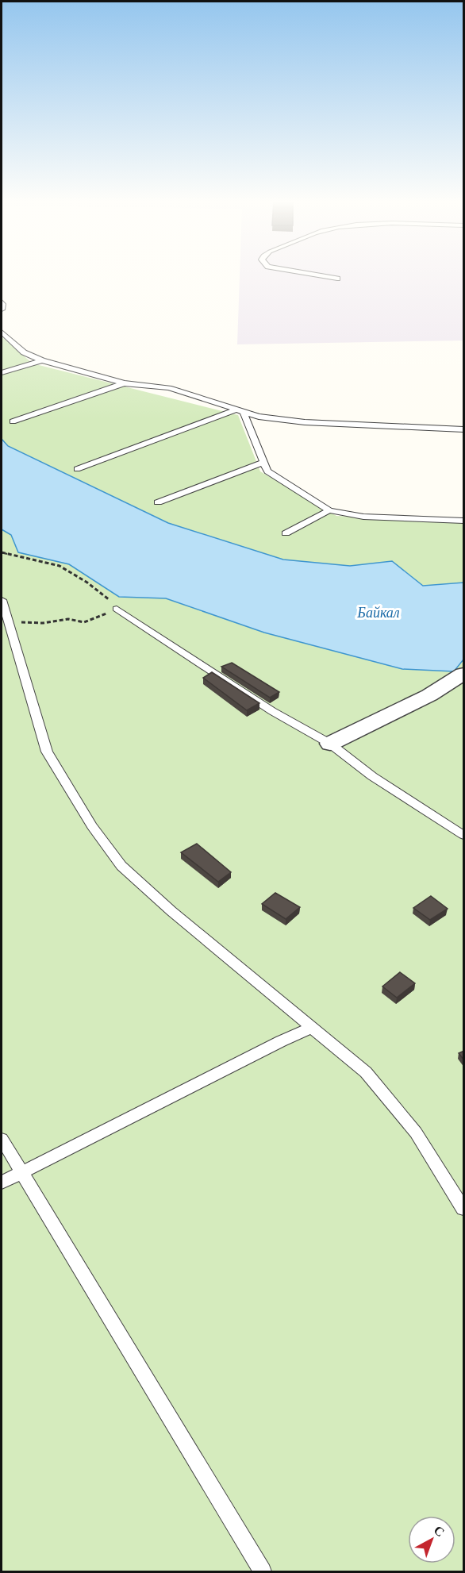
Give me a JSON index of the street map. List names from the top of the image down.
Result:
{
  "water": ["Байкал"],
  "north": "top right"
}
